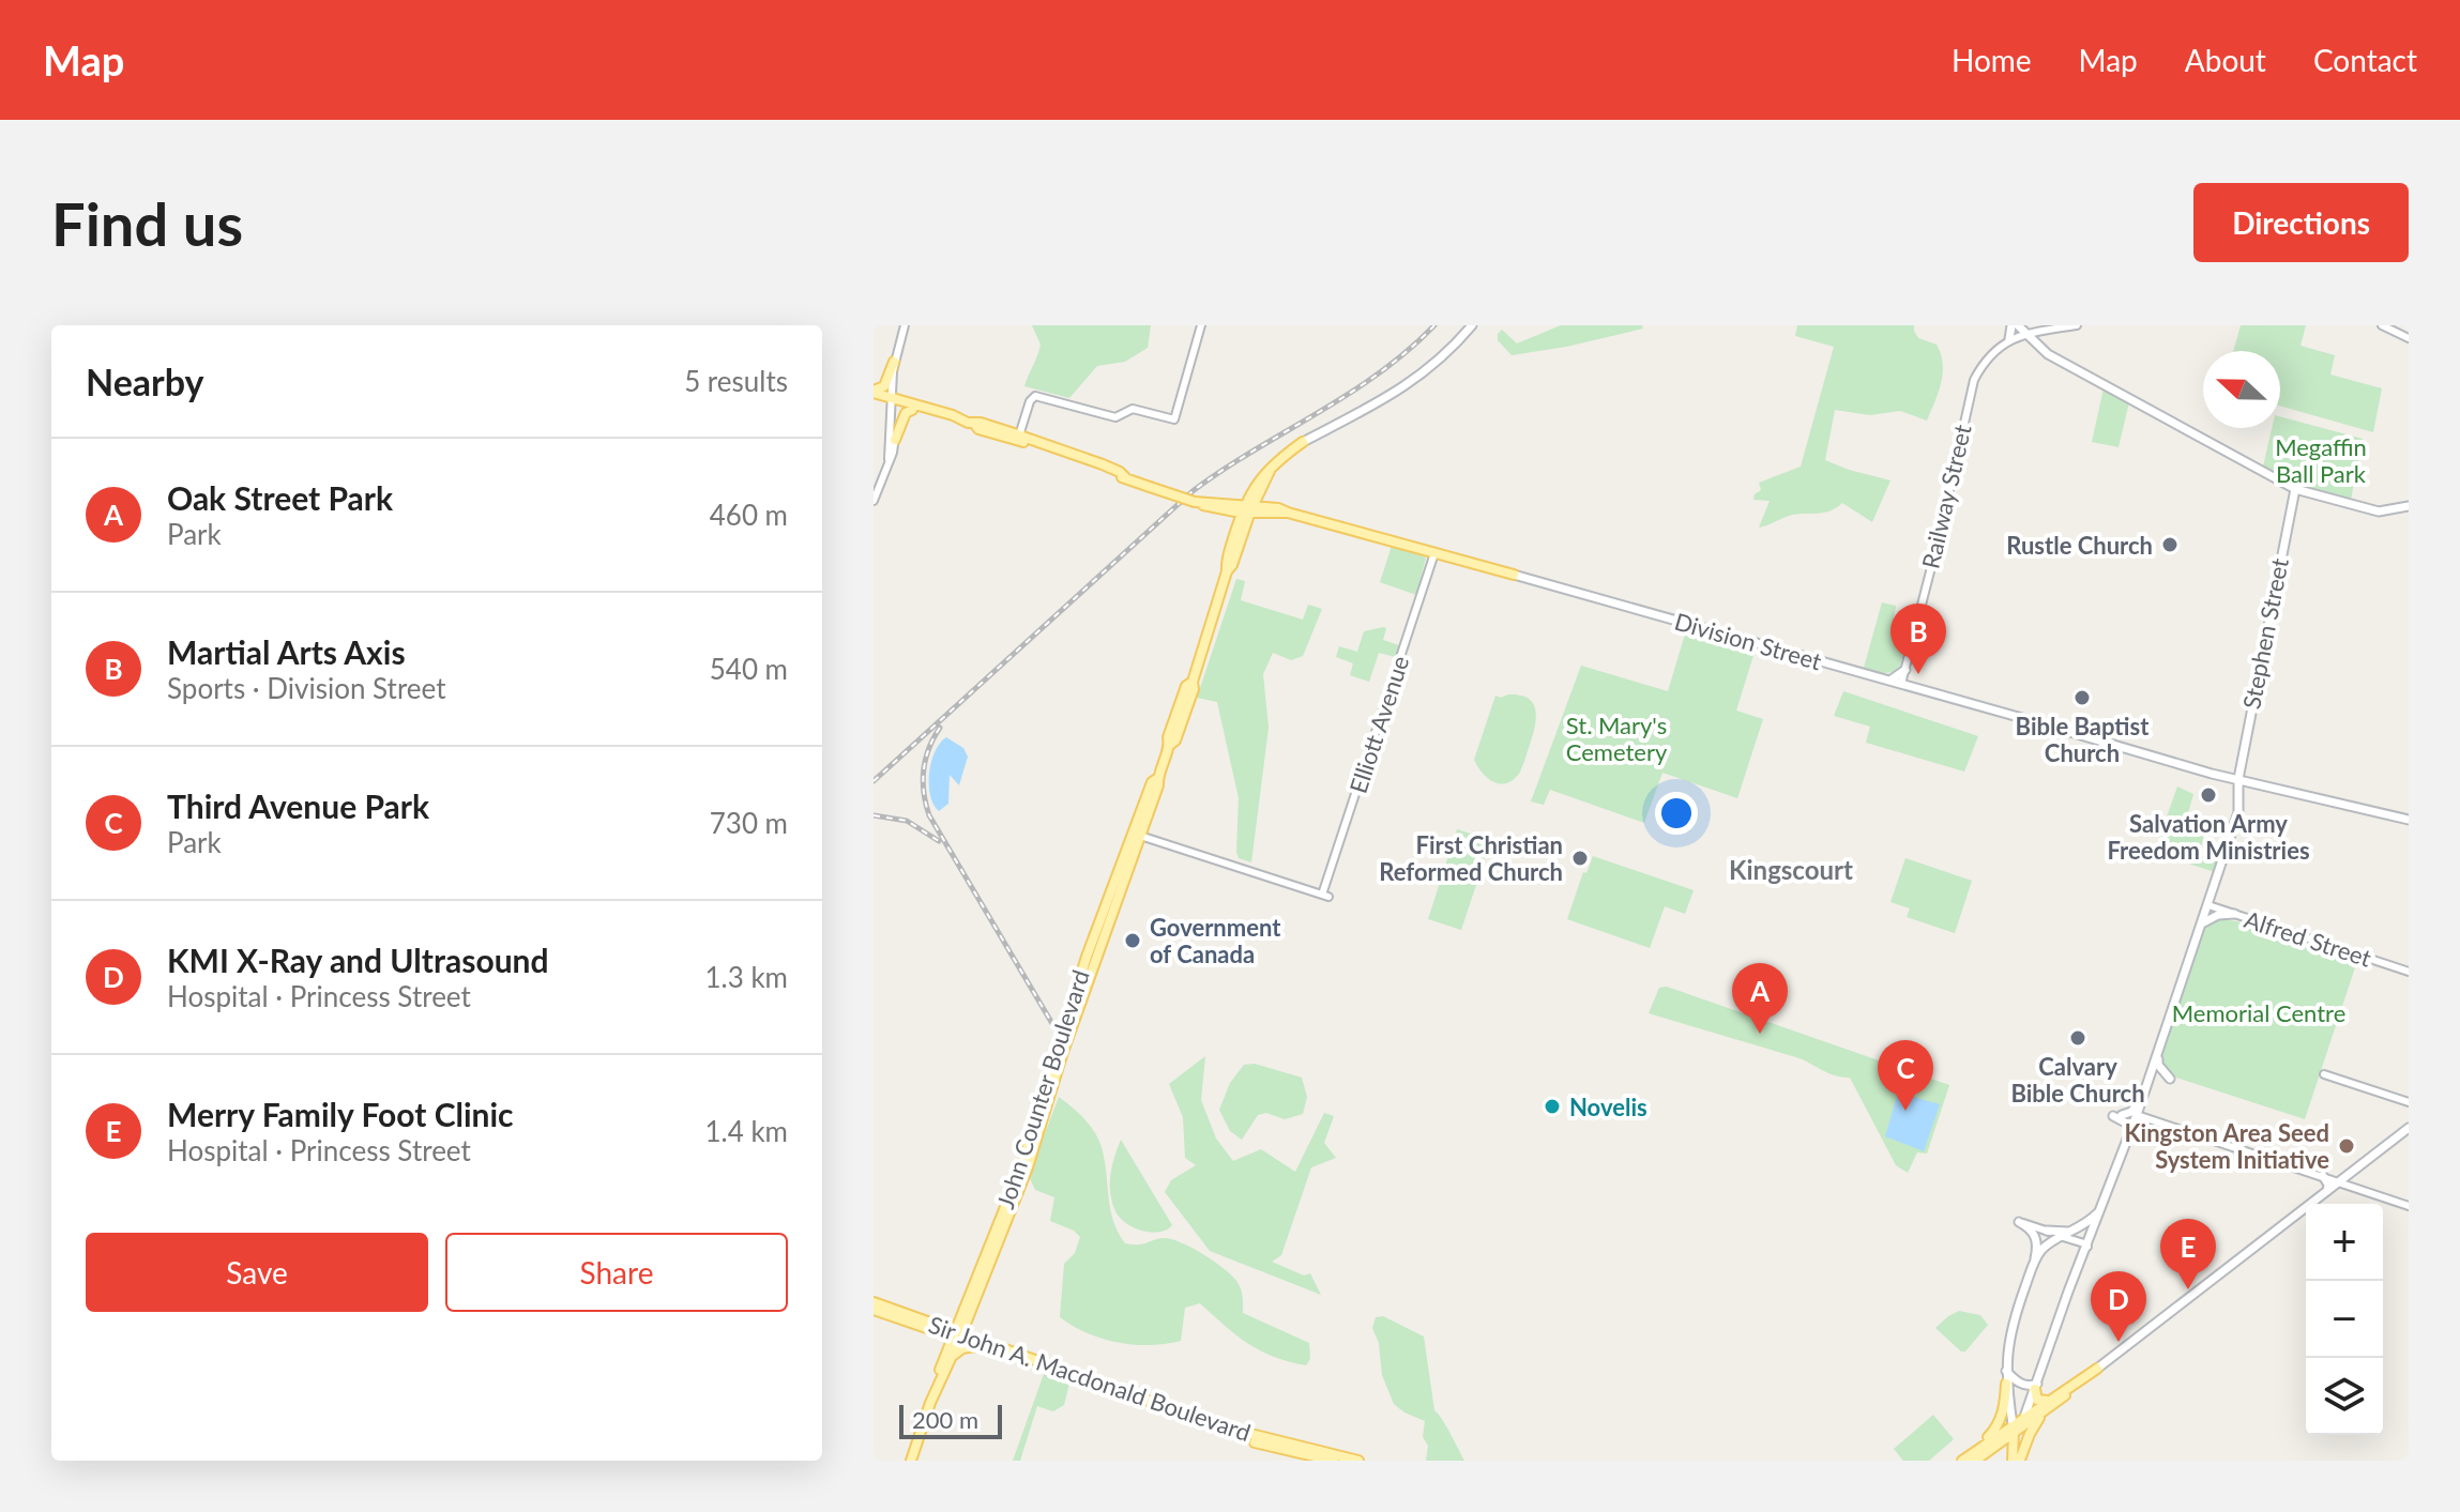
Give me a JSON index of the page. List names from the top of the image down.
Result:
{
  "streets": {
    "main road": [
      "Stephen Street",
      "Division Street",
      "John Counter Boulevard",
      "Sir John A. Macdonald Boulevard"
    ],
    "street": ["Railway Street", "Elliott Avenue", "Alfred Street"]
  },
  "crossings": [
    ["Railway Street", "Division Street"],
    ["Stephen Street", "Division Street"],
    ["Division Street", "Elliott Avenue"],
    ["Division Street", "John Counter Boulevard"],
    ["John Counter Boulevard", "Sir John A. Macdonald Boulevard"]
  ],
  "districts": ["Kingscourt"],
  "parks": ["Megaffin Ball Park", "St. Mary's Cemetery", "Memorial Centre"],
  "places": [
    "Rustle Church",
    "Bible Baptist Church",
    "Salvation Army Freedom Ministries",
    "First Christian Reformed Church",
    "Government of Canada",
    "Calvary Bible Church",
    "Novelis",
    "Kingston Area Seed System Initiative"
  ],
  "scale_bar": "200 m",
  "north": "left",
  "page": {
    "header": "Map",
    "nav": [
      "Home",
      "Map",
      "About",
      "Contact"
    ],
    "buttons": [
      "Directions",
      ["Save", "Share"]
    ],
    "title": "Find us",
    "heading": ["Nearby", "5 results"],
    "list": [
      {
        "mark": "A",
        "name": "Oak Street Park",
        "note": "Park",
        "value": "460 m"
      },
      {
        "mark": "B",
        "name": "Martial Arts Axis",
        "note": "Sports · Division Street",
        "value": "540 m"
      },
      {
        "mark": "C",
        "name": "Third Avenue Park",
        "note": "Park",
        "value": "730 m"
      },
      {
        "mark": "D",
        "name": "KMI X-Ray and Ultrasound",
        "note": "Hospital · Princess Street",
        "value": "1.3 km"
      },
      {
        "mark": "E",
        "name": "Merry Family Foot Clinic",
        "note": "Hospital · Princess Street",
        "value": "1.4 km"
      }
    ],
    "pins": [
      "B",
      "A",
      "C",
      "E",
      "D"
    ],
    "map_buttons": ["+", "−"],
    "scale": "200 m"
  }
}
